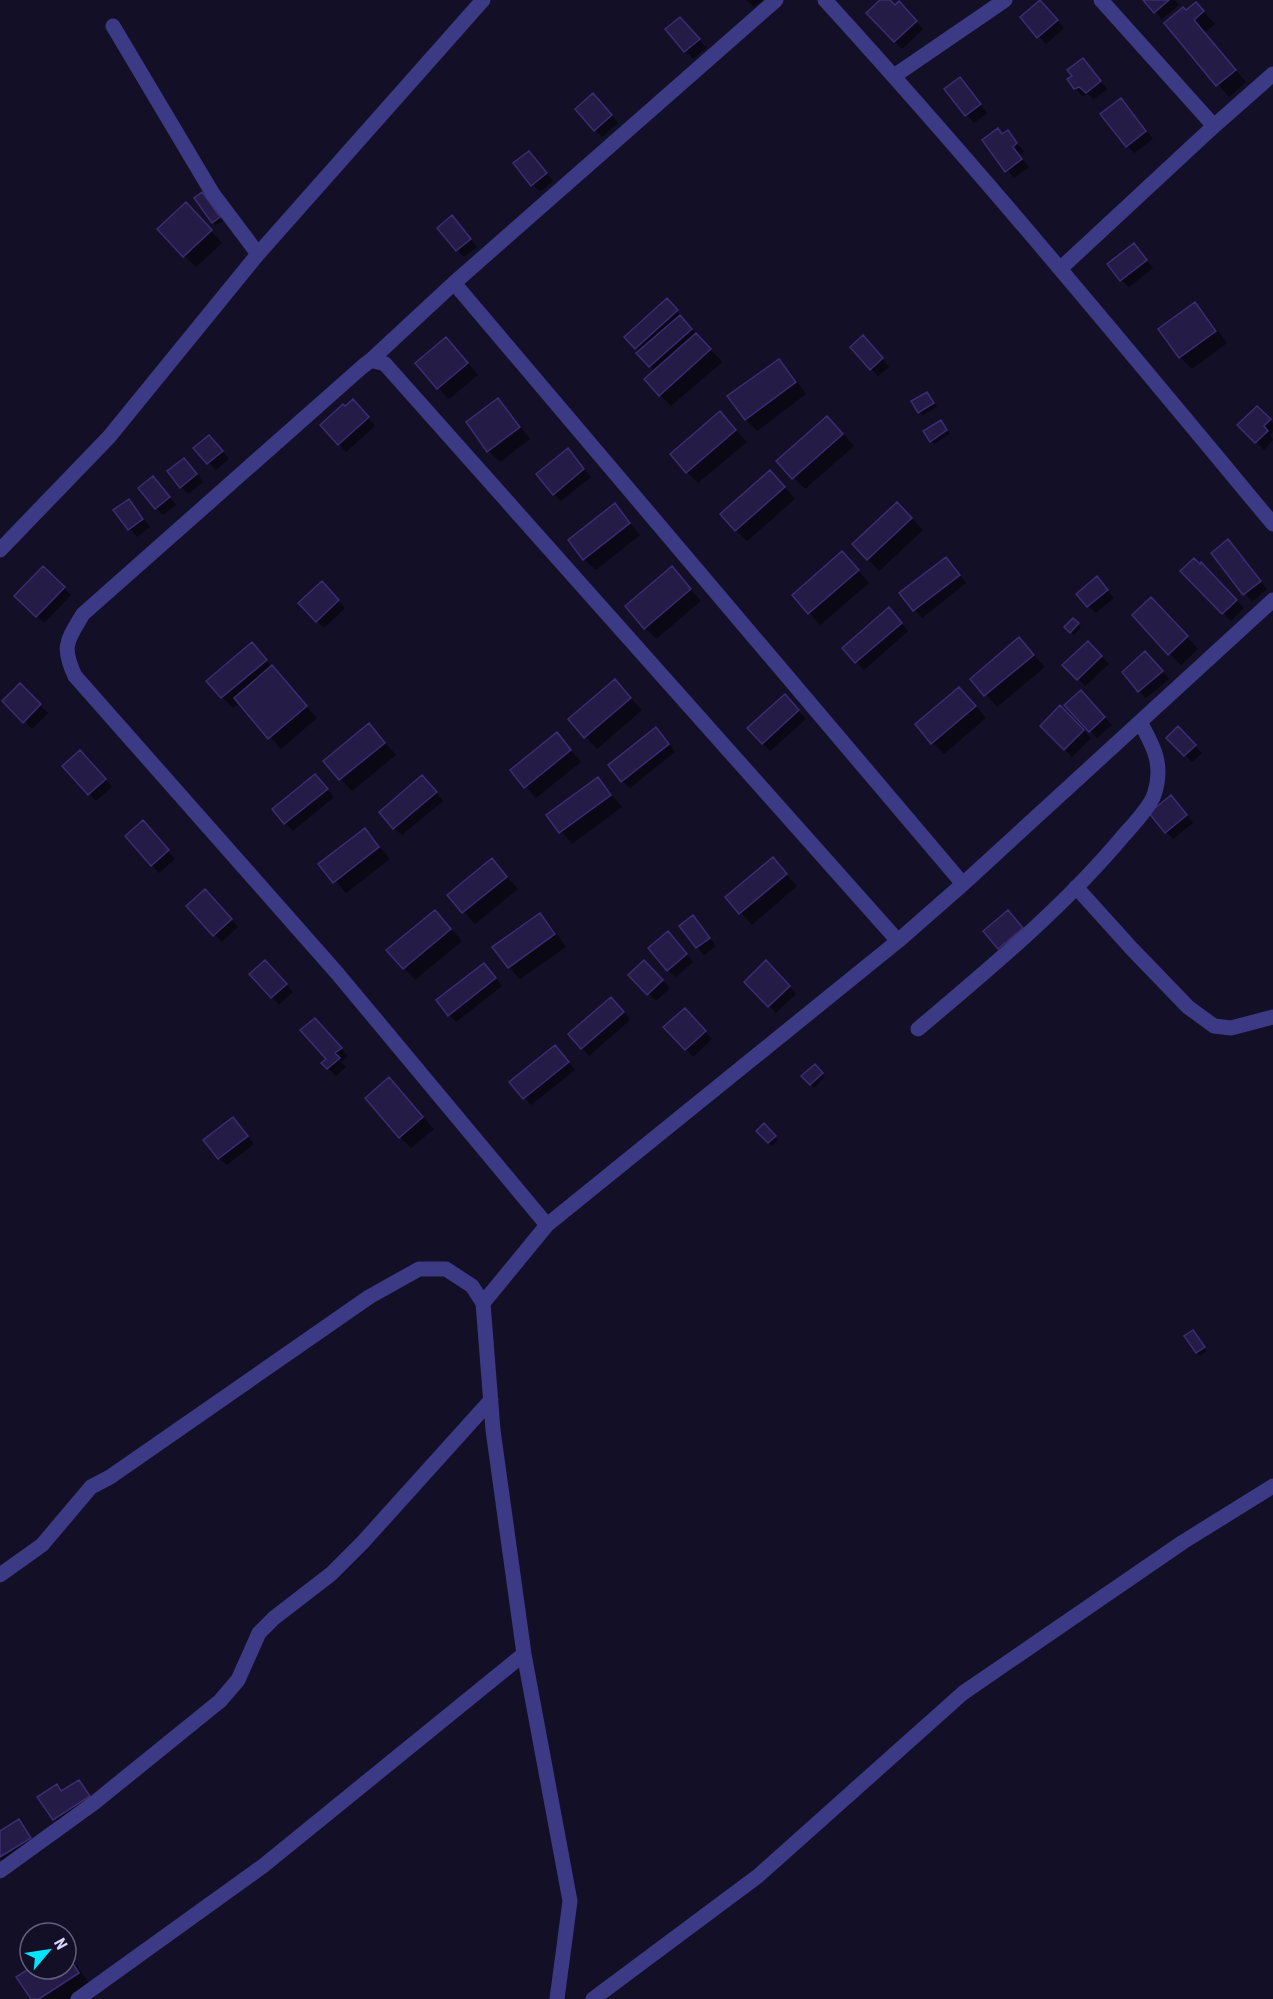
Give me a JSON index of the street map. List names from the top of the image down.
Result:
{
  "north": "top right"
}
